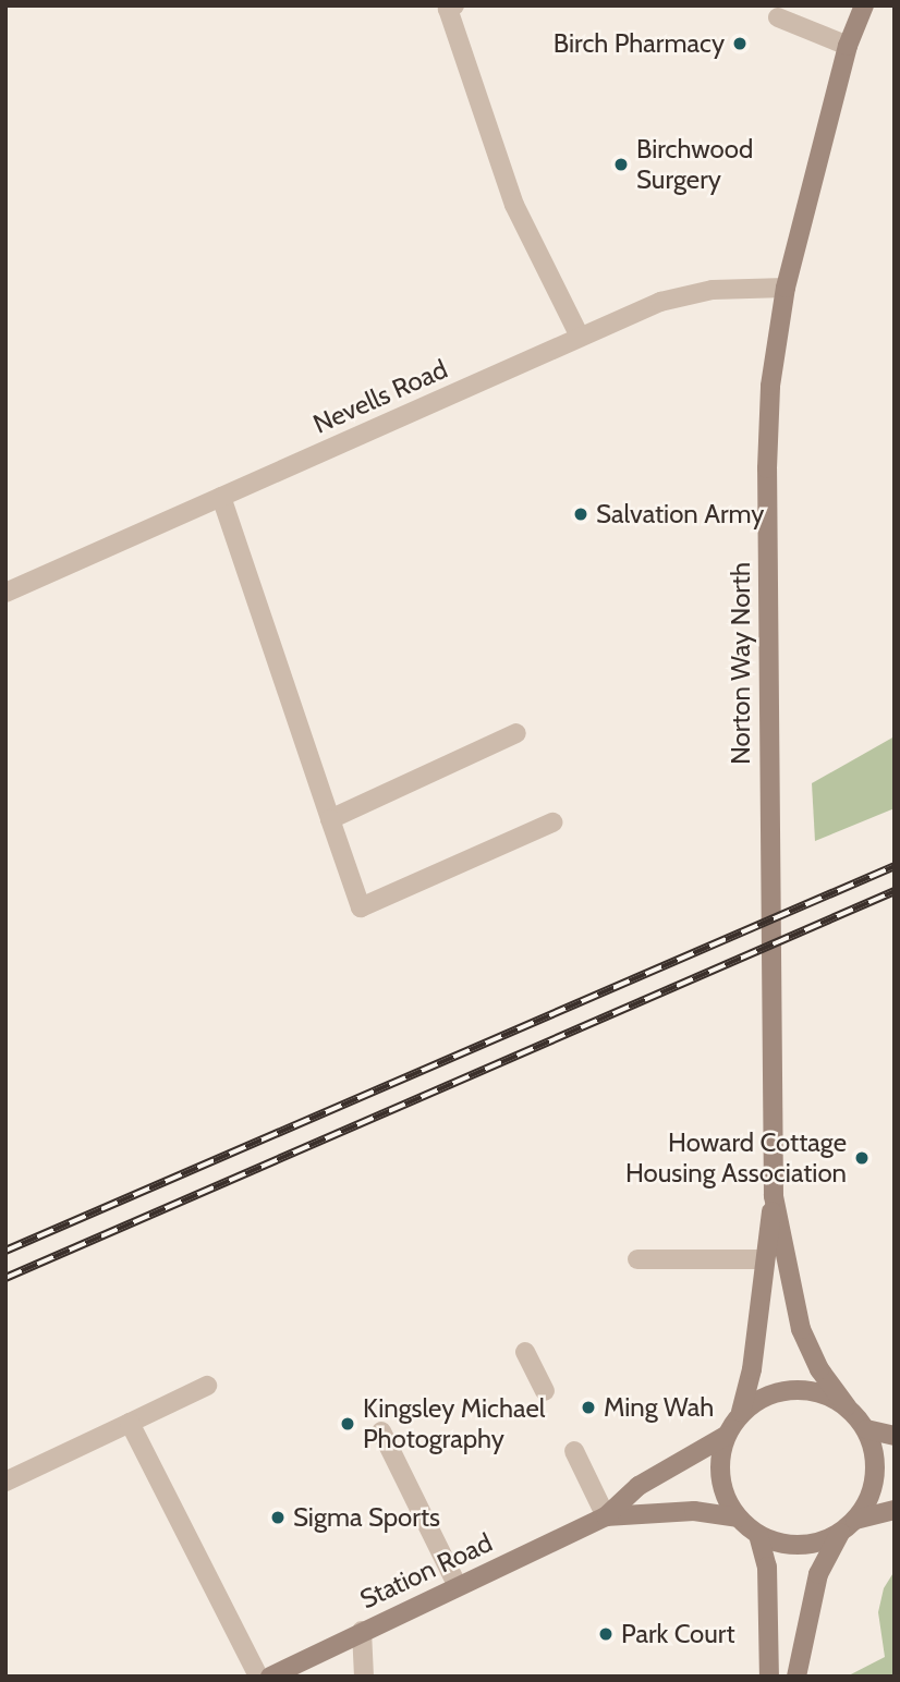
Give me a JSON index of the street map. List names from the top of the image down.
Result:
{
  "streets": {
    "street": ["Nevells Road", "Norton Way North", "Station Road"]
  },
  "crossings": [
    ["Nevells Road", "Norton Way North"],
    ["Norton Way North", "Station Road"]
  ],
  "places": [
    "Birch Pharmacy",
    "Birchwood Surgery",
    "Salvation Army",
    "Howard Cottage Housing Association",
    "Ming Wah",
    "Kingsley Michael Photography",
    "Sigma Sports",
    "Park Court"
  ]
}
